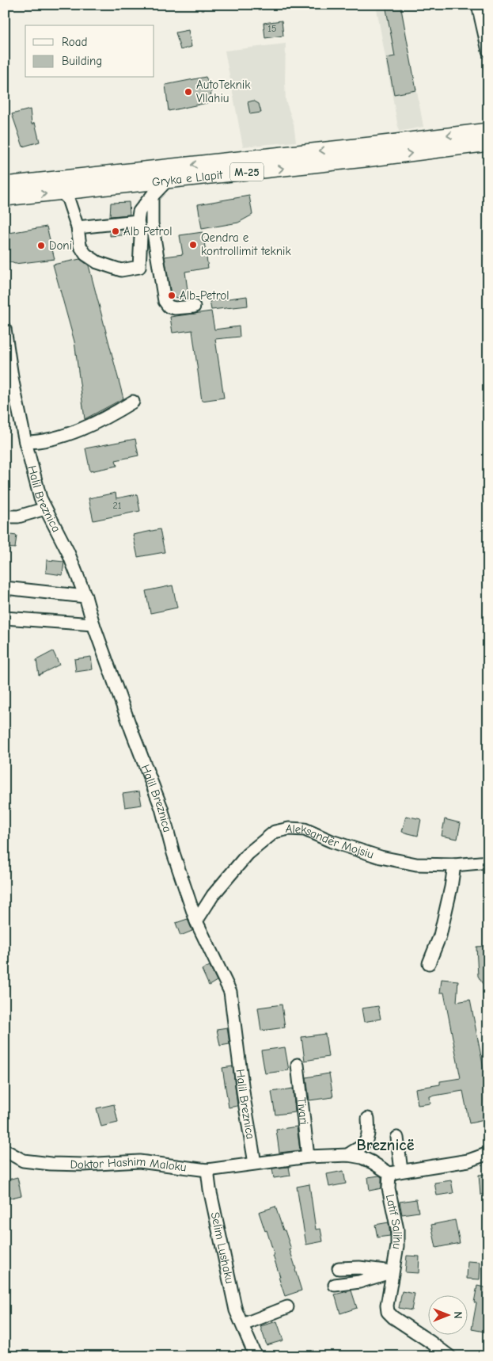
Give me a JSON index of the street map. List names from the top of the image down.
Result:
{
  "streets": {
    "main road": ["M-25", "Gryka e Llapit"],
    "street": [
      "Halil Breznica",
      "Aleksandër Mojsiu",
      "Tivari",
      "Doktor Hashim Maloku",
      "Latif Salihu",
      "Selim Lushaku"
    ]
  },
  "crossings": [
    ["Halil Breznica", "Aleksandër Mojsiu"],
    ["Halil Breznica", "Doktor Hashim Maloku"],
    ["Doktor Hashim Maloku", "Selim Lushaku"]
  ],
  "districts": ["Breznicë"],
  "places": [
    "AutoTeknik Vllahiu",
    "Alb Petrol",
    "Qendra e kontrollimit teknik",
    "Doni",
    "Alb-Petrol"
  ],
  "house_numbers": ["15", "21"],
  "legend": ["Road", "Building"],
  "north": "right"
}
